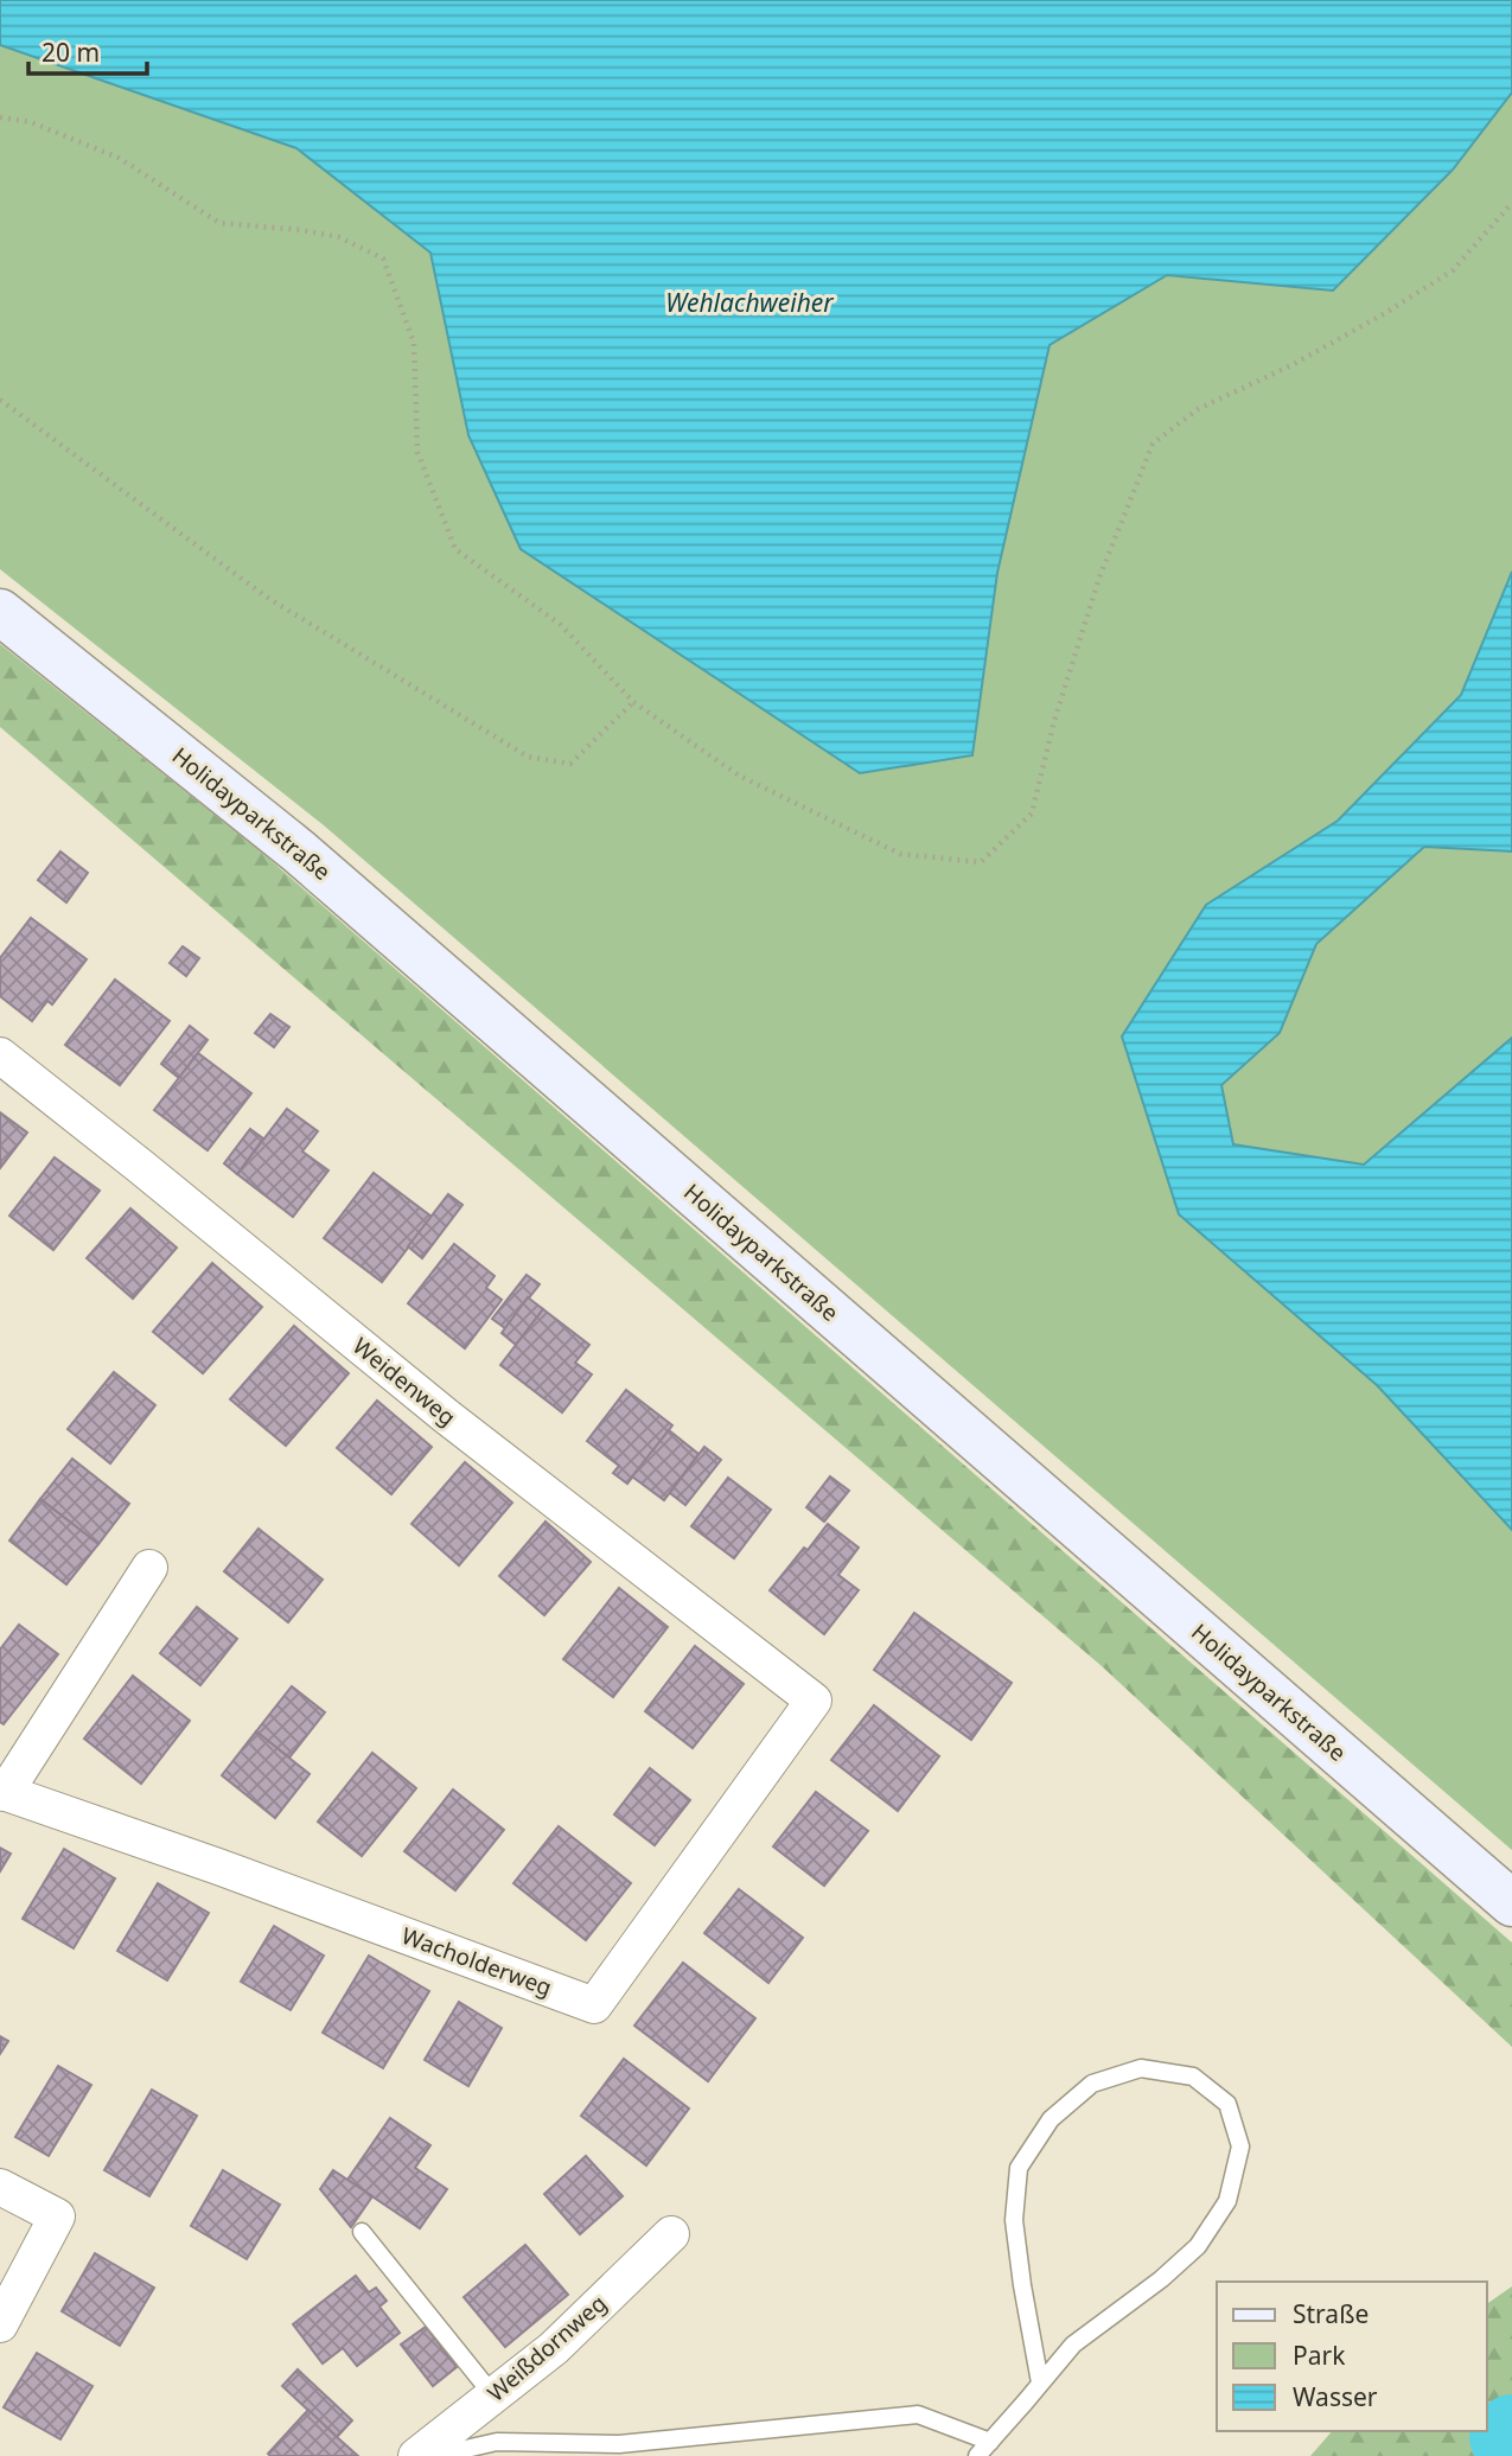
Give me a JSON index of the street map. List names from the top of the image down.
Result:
{
  "streets": {
    "main road": ["Holidayparkstraße"],
    "street": ["Weidenweg", "Wacholderweg", "Weißdornweg"]
  },
  "crossings": [
    ["Weidenweg", "Wacholderweg"]
  ],
  "water": ["Wehlachweiher"],
  "legend": ["Straße", "Park", "Wasser"],
  "scale_bar": "20 m"
}
